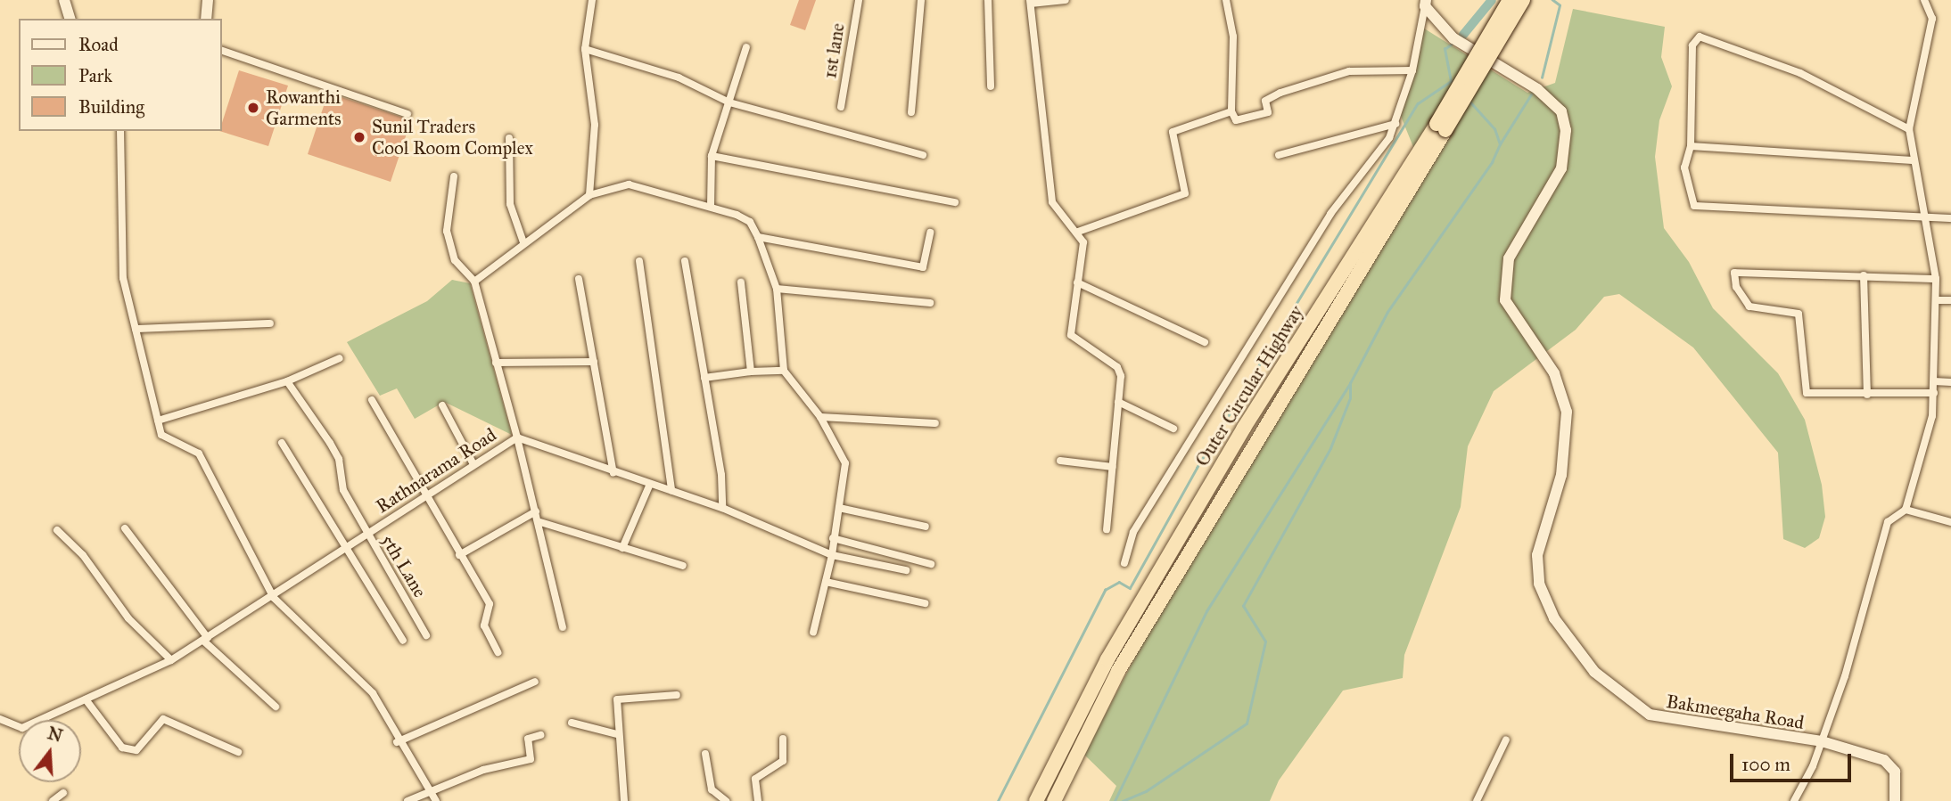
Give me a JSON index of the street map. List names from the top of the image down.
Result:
{
  "streets": {
    "highway": ["Outer Circular Highway"],
    "street": [
      "1st lane",
      "Rathnarama Road",
      "5th Lane",
      "Bakmeegaha Road"
    ]
  },
  "crossings": [
    ["Rathnarama Road", "5th Lane"]
  ],
  "places": ["Rowanthi Garments", "Sunil Traders Cool Room Complex"],
  "legend": ["Road", "Park", "Building"],
  "scale_bar": "100 m",
  "north": "top"
}
